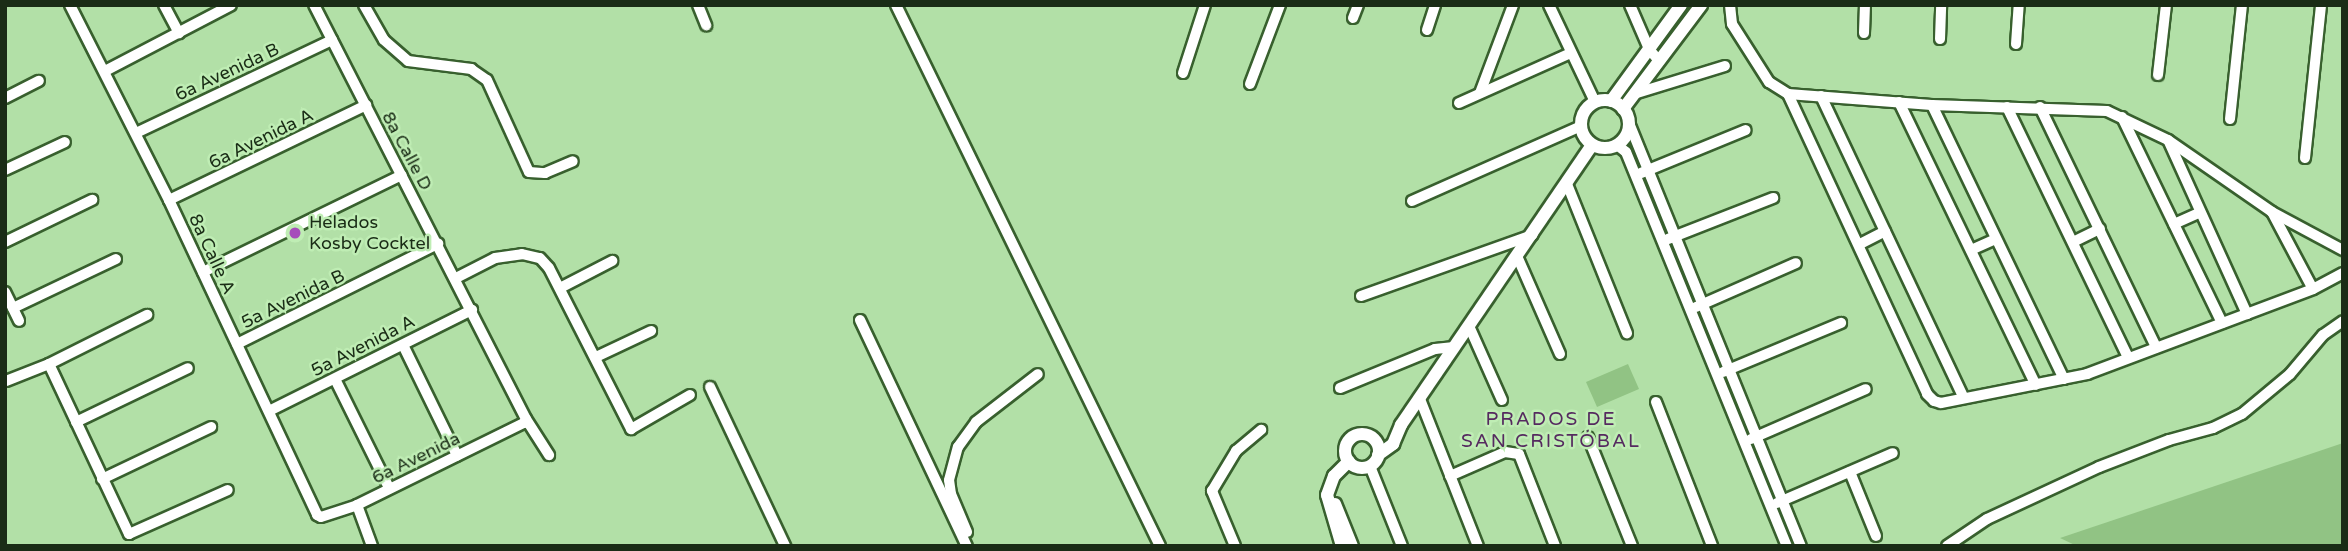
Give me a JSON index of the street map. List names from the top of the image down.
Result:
{
  "streets": {
    "street": [
      "6a Avenida B",
      "6a Avenida A",
      "8a Calle D",
      "8a Calle A",
      "5a Avenida B",
      "5a Avenida A",
      "6a Avenida"
    ]
  },
  "crossings": [
    ["6a Avenida B", "8a Calle D"],
    ["6a Avenida B", "8a Calle A"],
    ["6a Avenida A", "8a Calle D"],
    ["6a Avenida A", "8a Calle A"],
    ["8a Calle D", "5a Avenida B"],
    ["8a Calle D", "5a Avenida A"],
    ["8a Calle D", "6a Avenida"],
    ["8a Calle A", "5a Avenida B"],
    ["8a Calle A", "5a Avenida A"],
    ["8a Calle A", "6a Avenida"]
  ],
  "districts": ["PRADOS DE SAN CRISTÓBAL"],
  "places": ["Helados Kosby Cocktel"]
}
